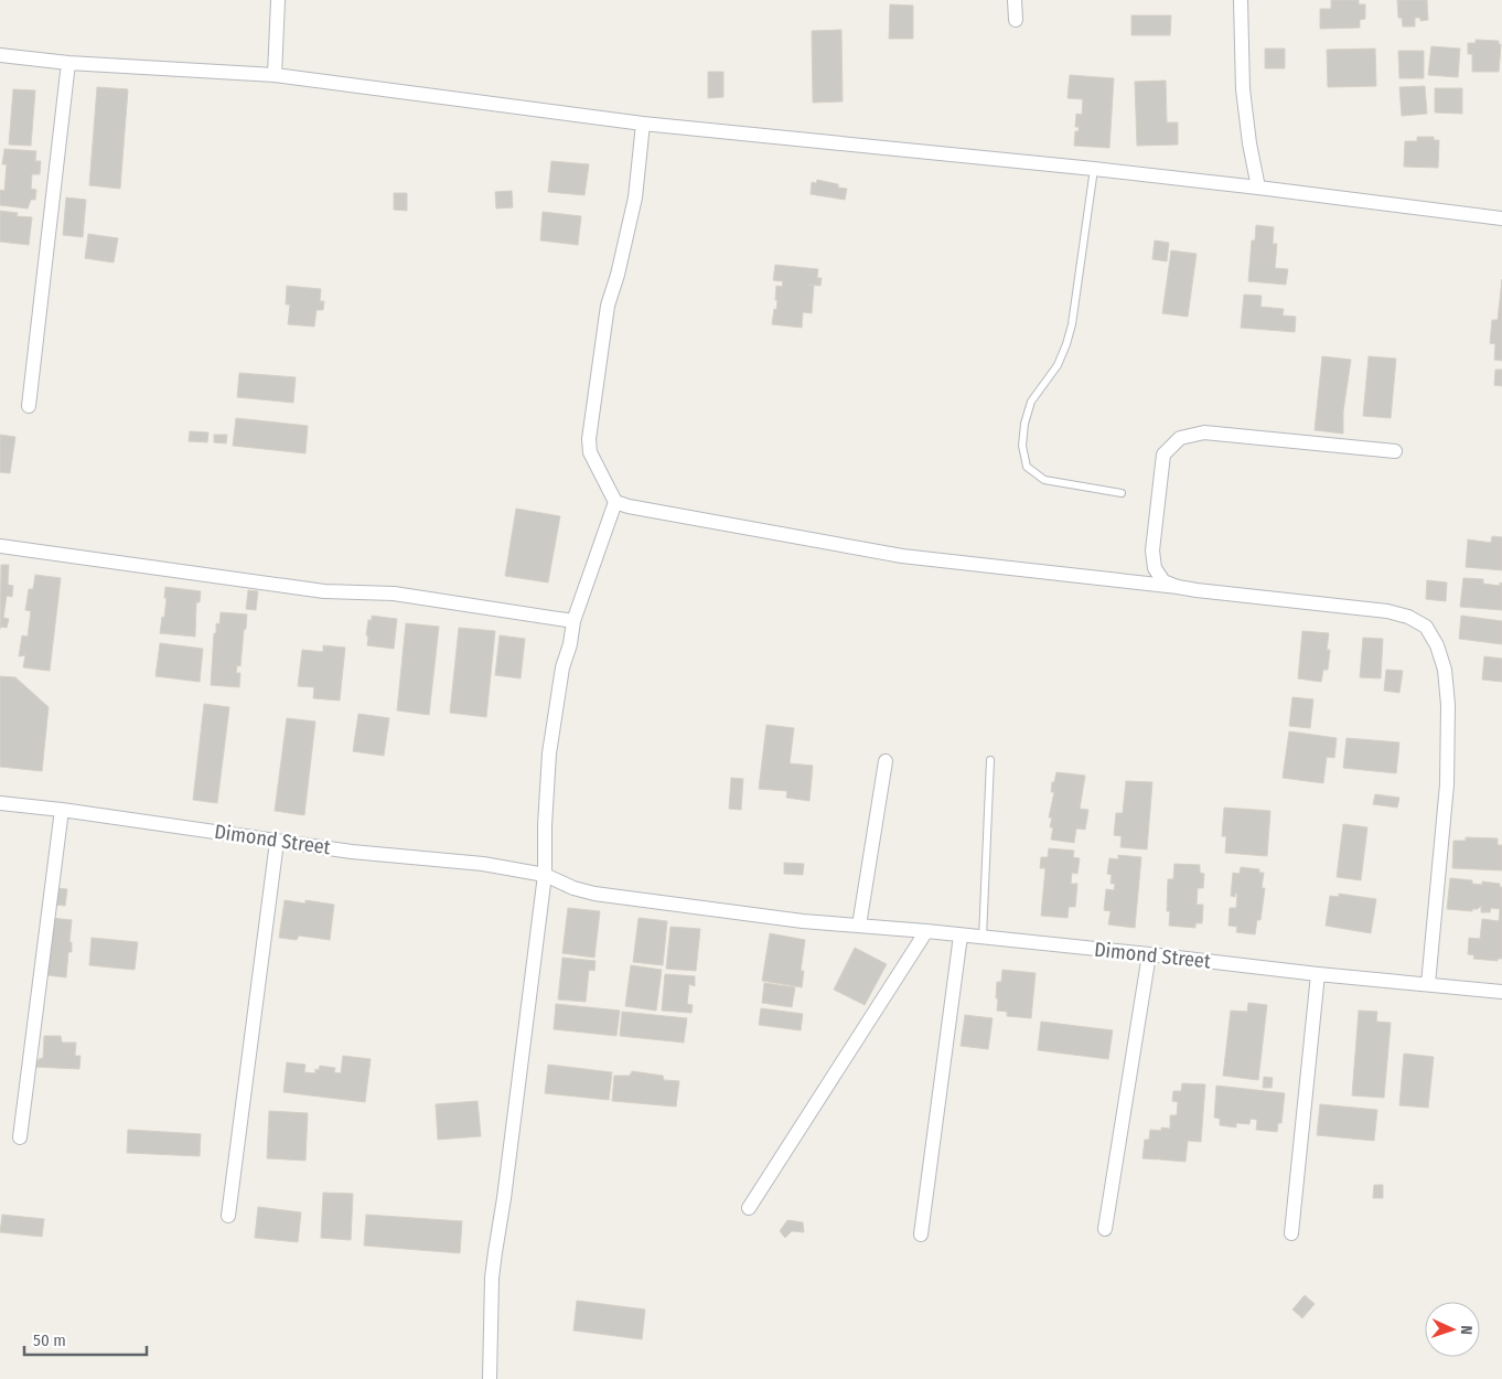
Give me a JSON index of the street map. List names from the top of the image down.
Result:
{
  "streets": {
    "street": ["Dimond Street"]
  },
  "scale_bar": "50 m",
  "north": "right"
}
